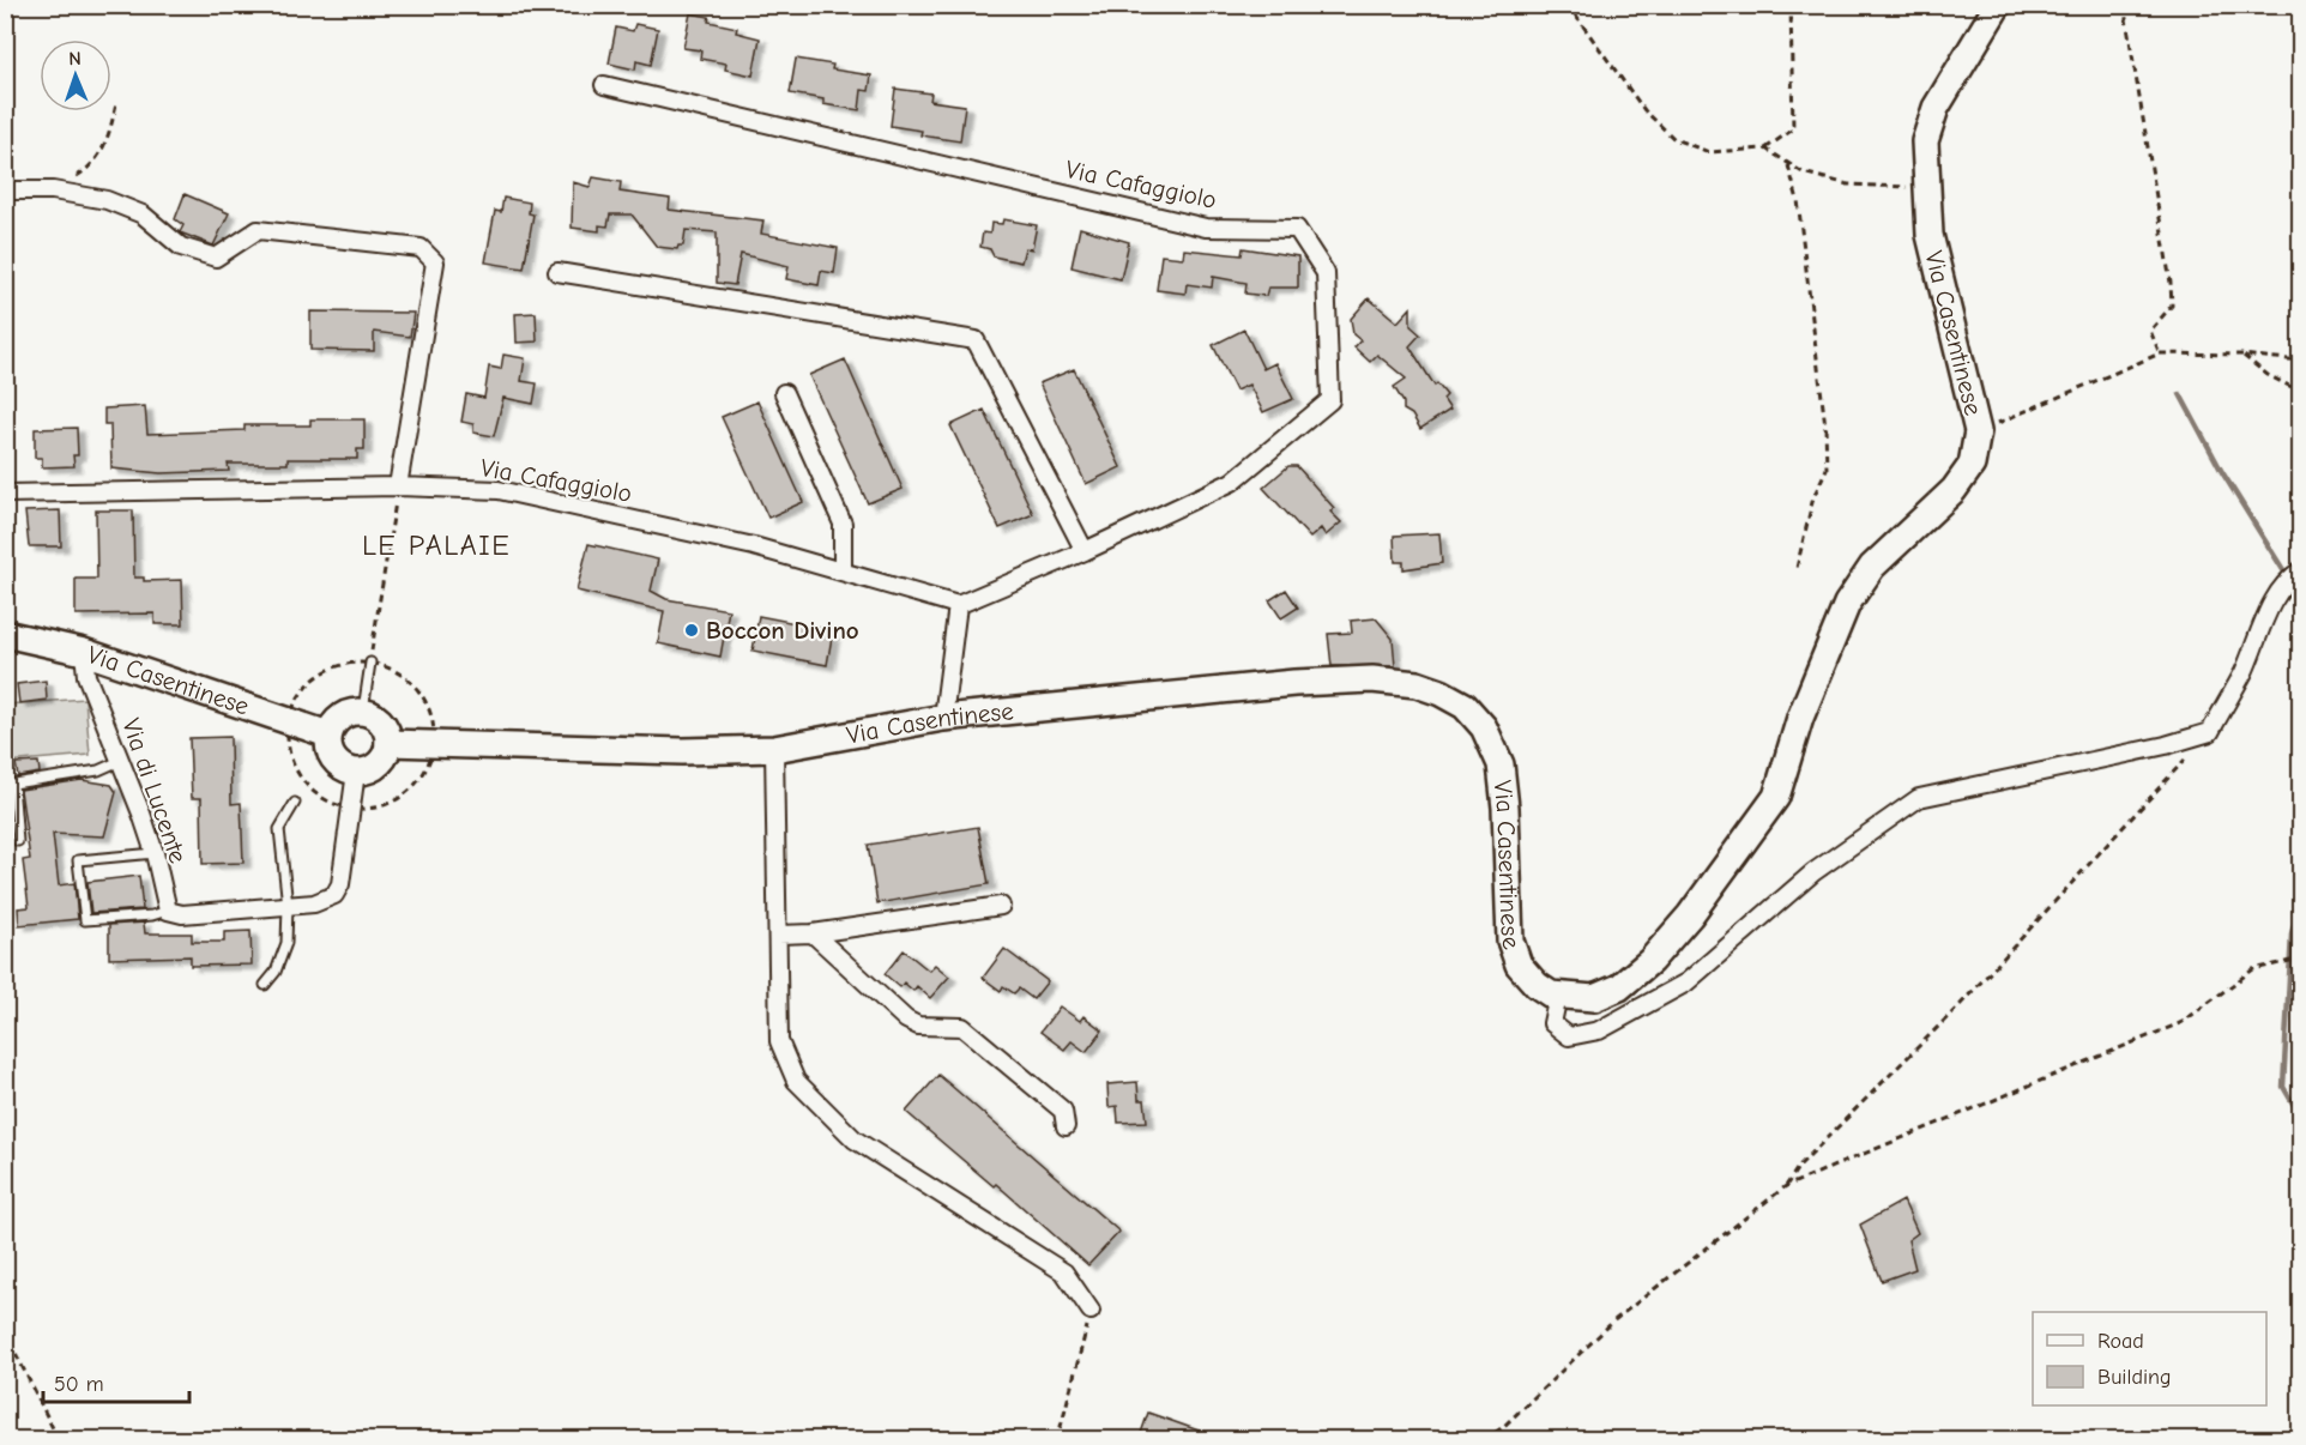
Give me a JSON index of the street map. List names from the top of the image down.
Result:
{
  "streets": {
    "main road": ["Via Casentinese"],
    "street": ["Via Cafaggiolo", "Via di Lucente"]
  },
  "crossings": [
    ["Via Casentinese", "Via di Lucente"]
  ],
  "districts": ["LE PALAIE"],
  "places": ["Boccon Divino"],
  "legend": ["Road", "Building"],
  "scale_bar": "50 m",
  "north": "top"
}
